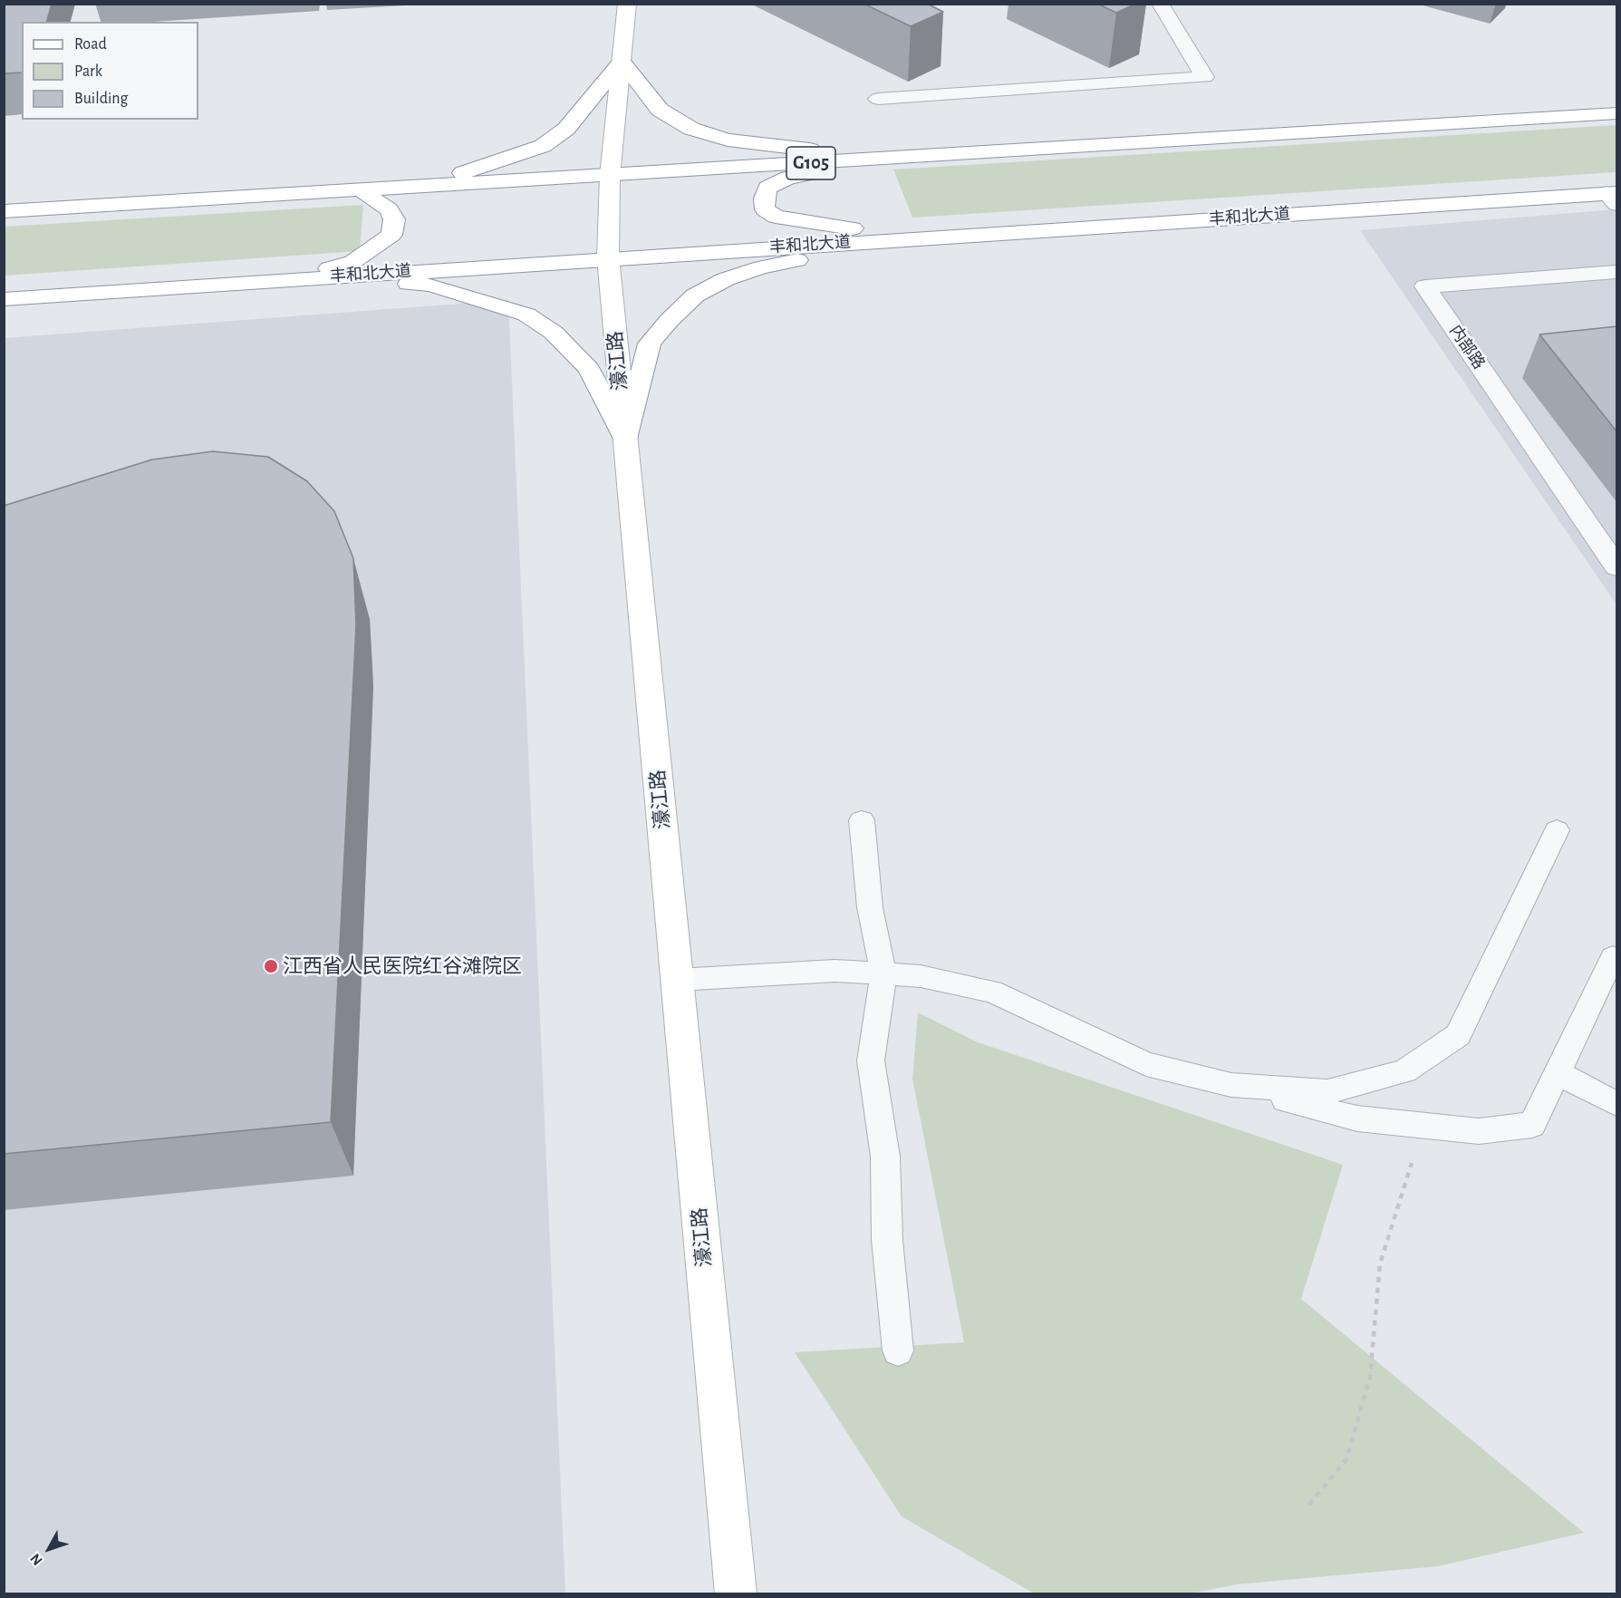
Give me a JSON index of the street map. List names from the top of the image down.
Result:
{
  "streets": {
    "main road": ["G105", "丰和北大道", "濠江路"],
    "street": ["内部路"]
  },
  "crossings": [
    ["G105", "濠江路"],
    ["丰和北大道", "濠江路"]
  ],
  "places": ["江西省人民医院红谷滩院区"],
  "legend": ["Road", "Park", "Building"],
  "north": "bottom left"
}
